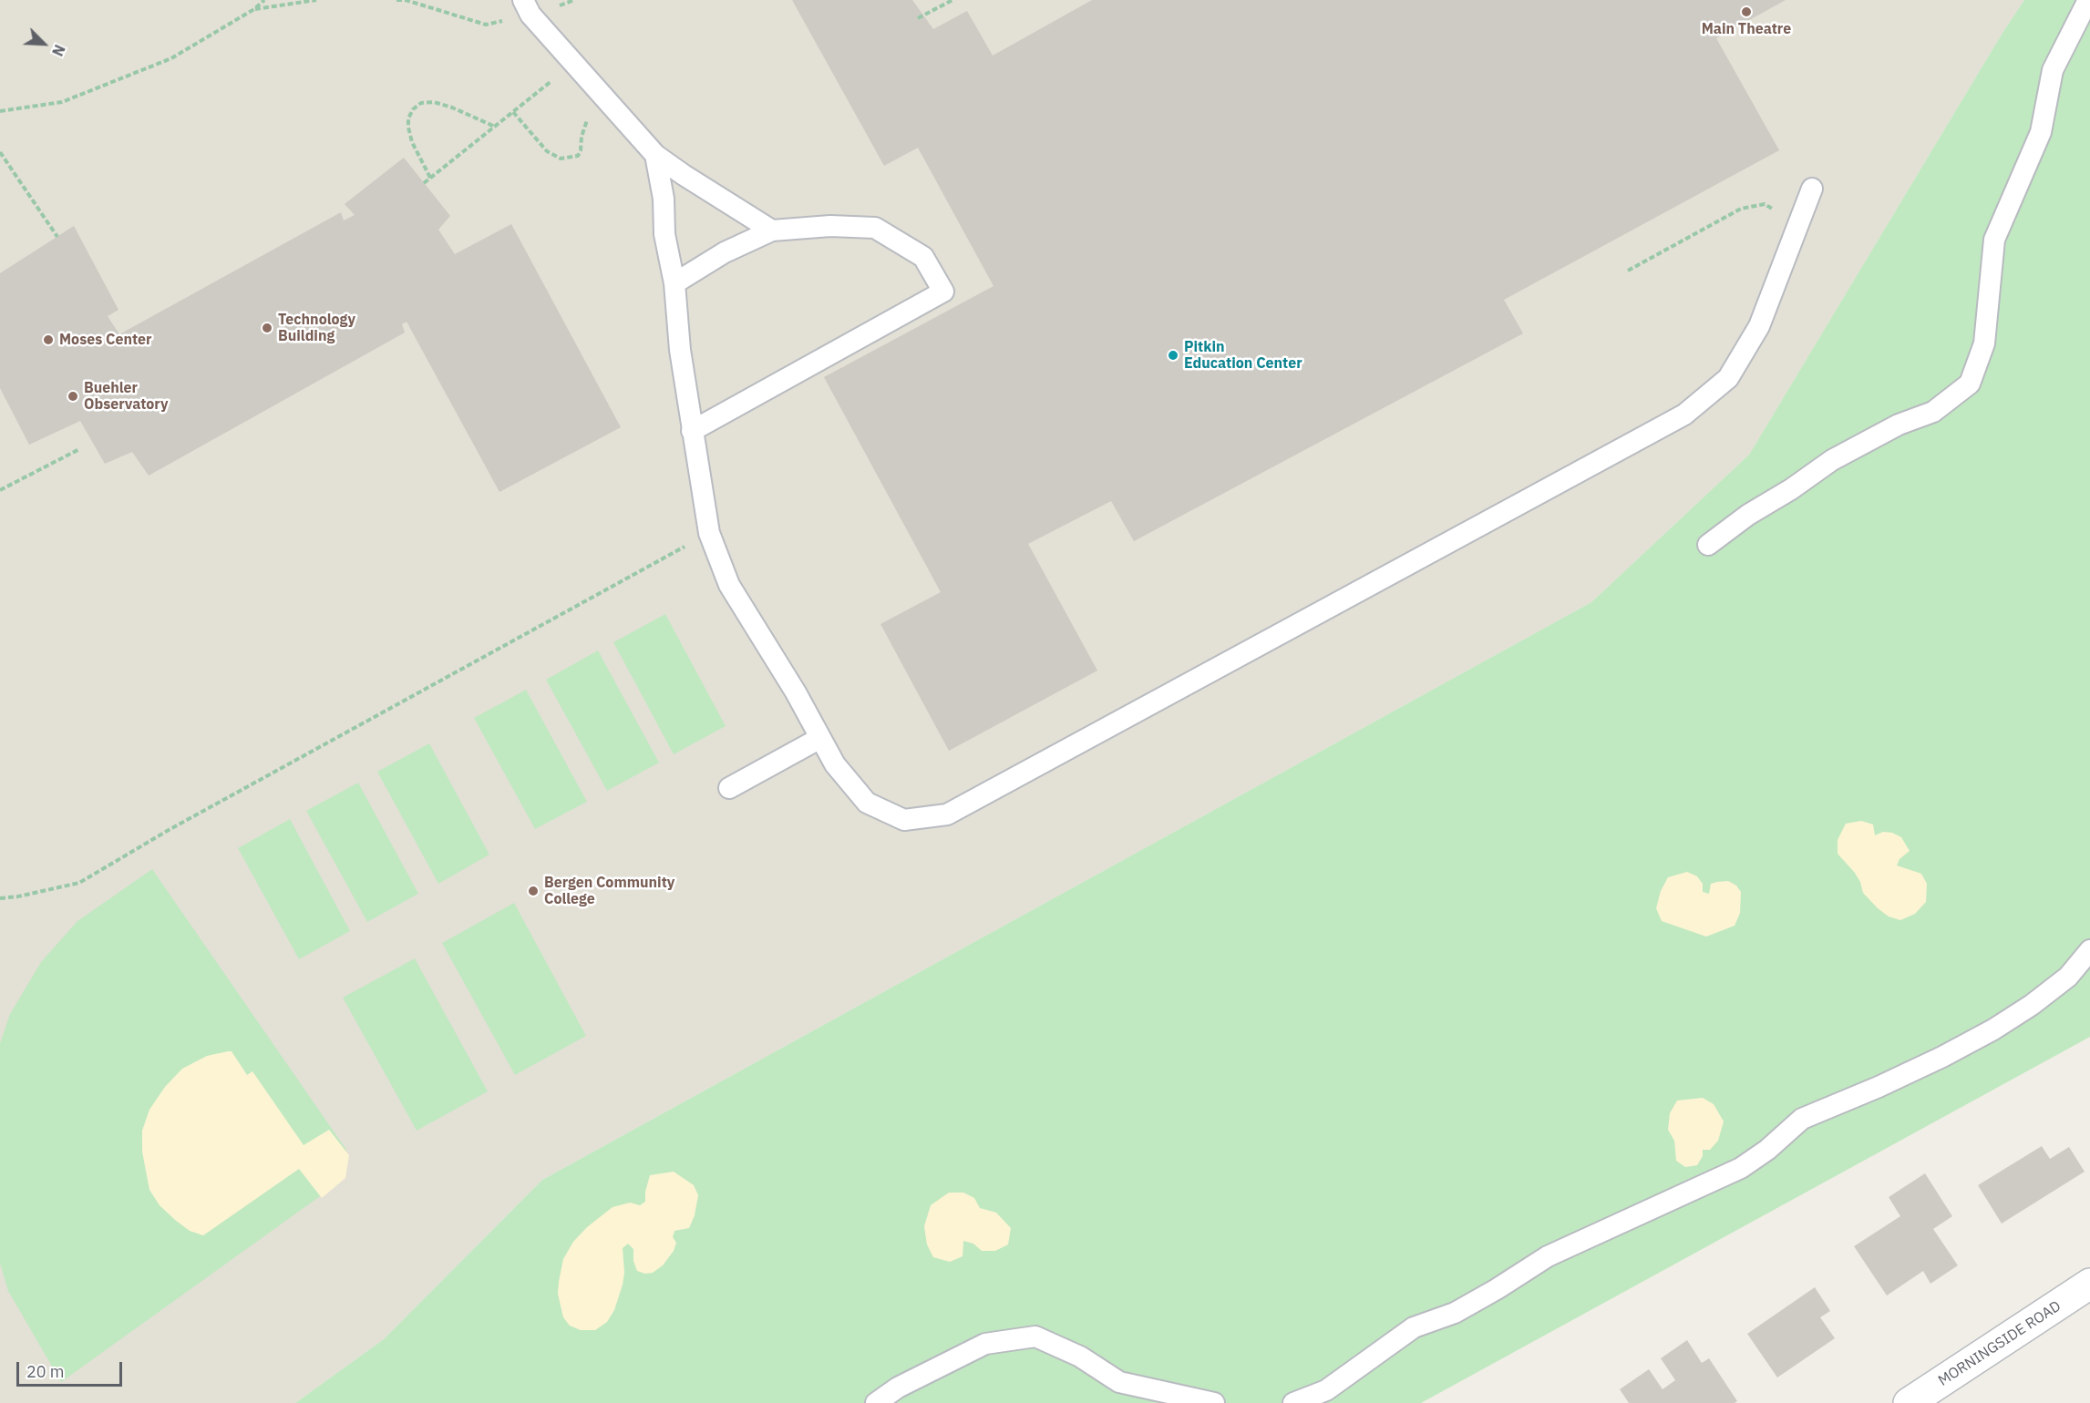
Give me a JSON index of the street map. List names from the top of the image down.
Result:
{
  "streets": {
    "street": ["MORNINGSIDE ROAD"]
  },
  "places": [
    "Main Theatre",
    "Technology Building",
    "Moses Center",
    "Pitkin Education Center",
    "Buehler Observatory",
    "Bergen Community College"
  ],
  "scale_bar": "20 m",
  "north": "bottom right"
}
